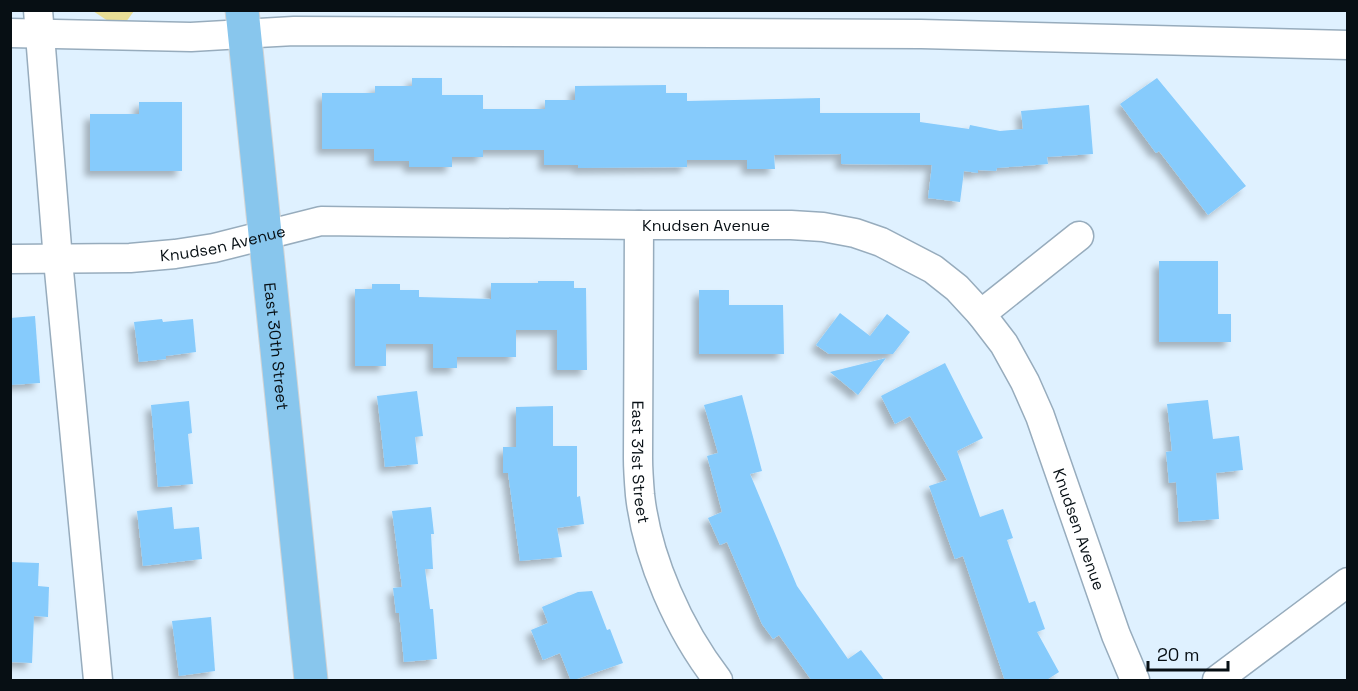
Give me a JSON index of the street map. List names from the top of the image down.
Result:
{
  "streets": {
    "main road": ["East 30th Street"],
    "street": ["Knudsen Avenue", "East 31st Street"]
  },
  "crossings": [
    ["Knudsen Avenue", "East 30th Street"],
    ["Knudsen Avenue", "East 31st Street"]
  ],
  "scale_bar": "20 m"
}
